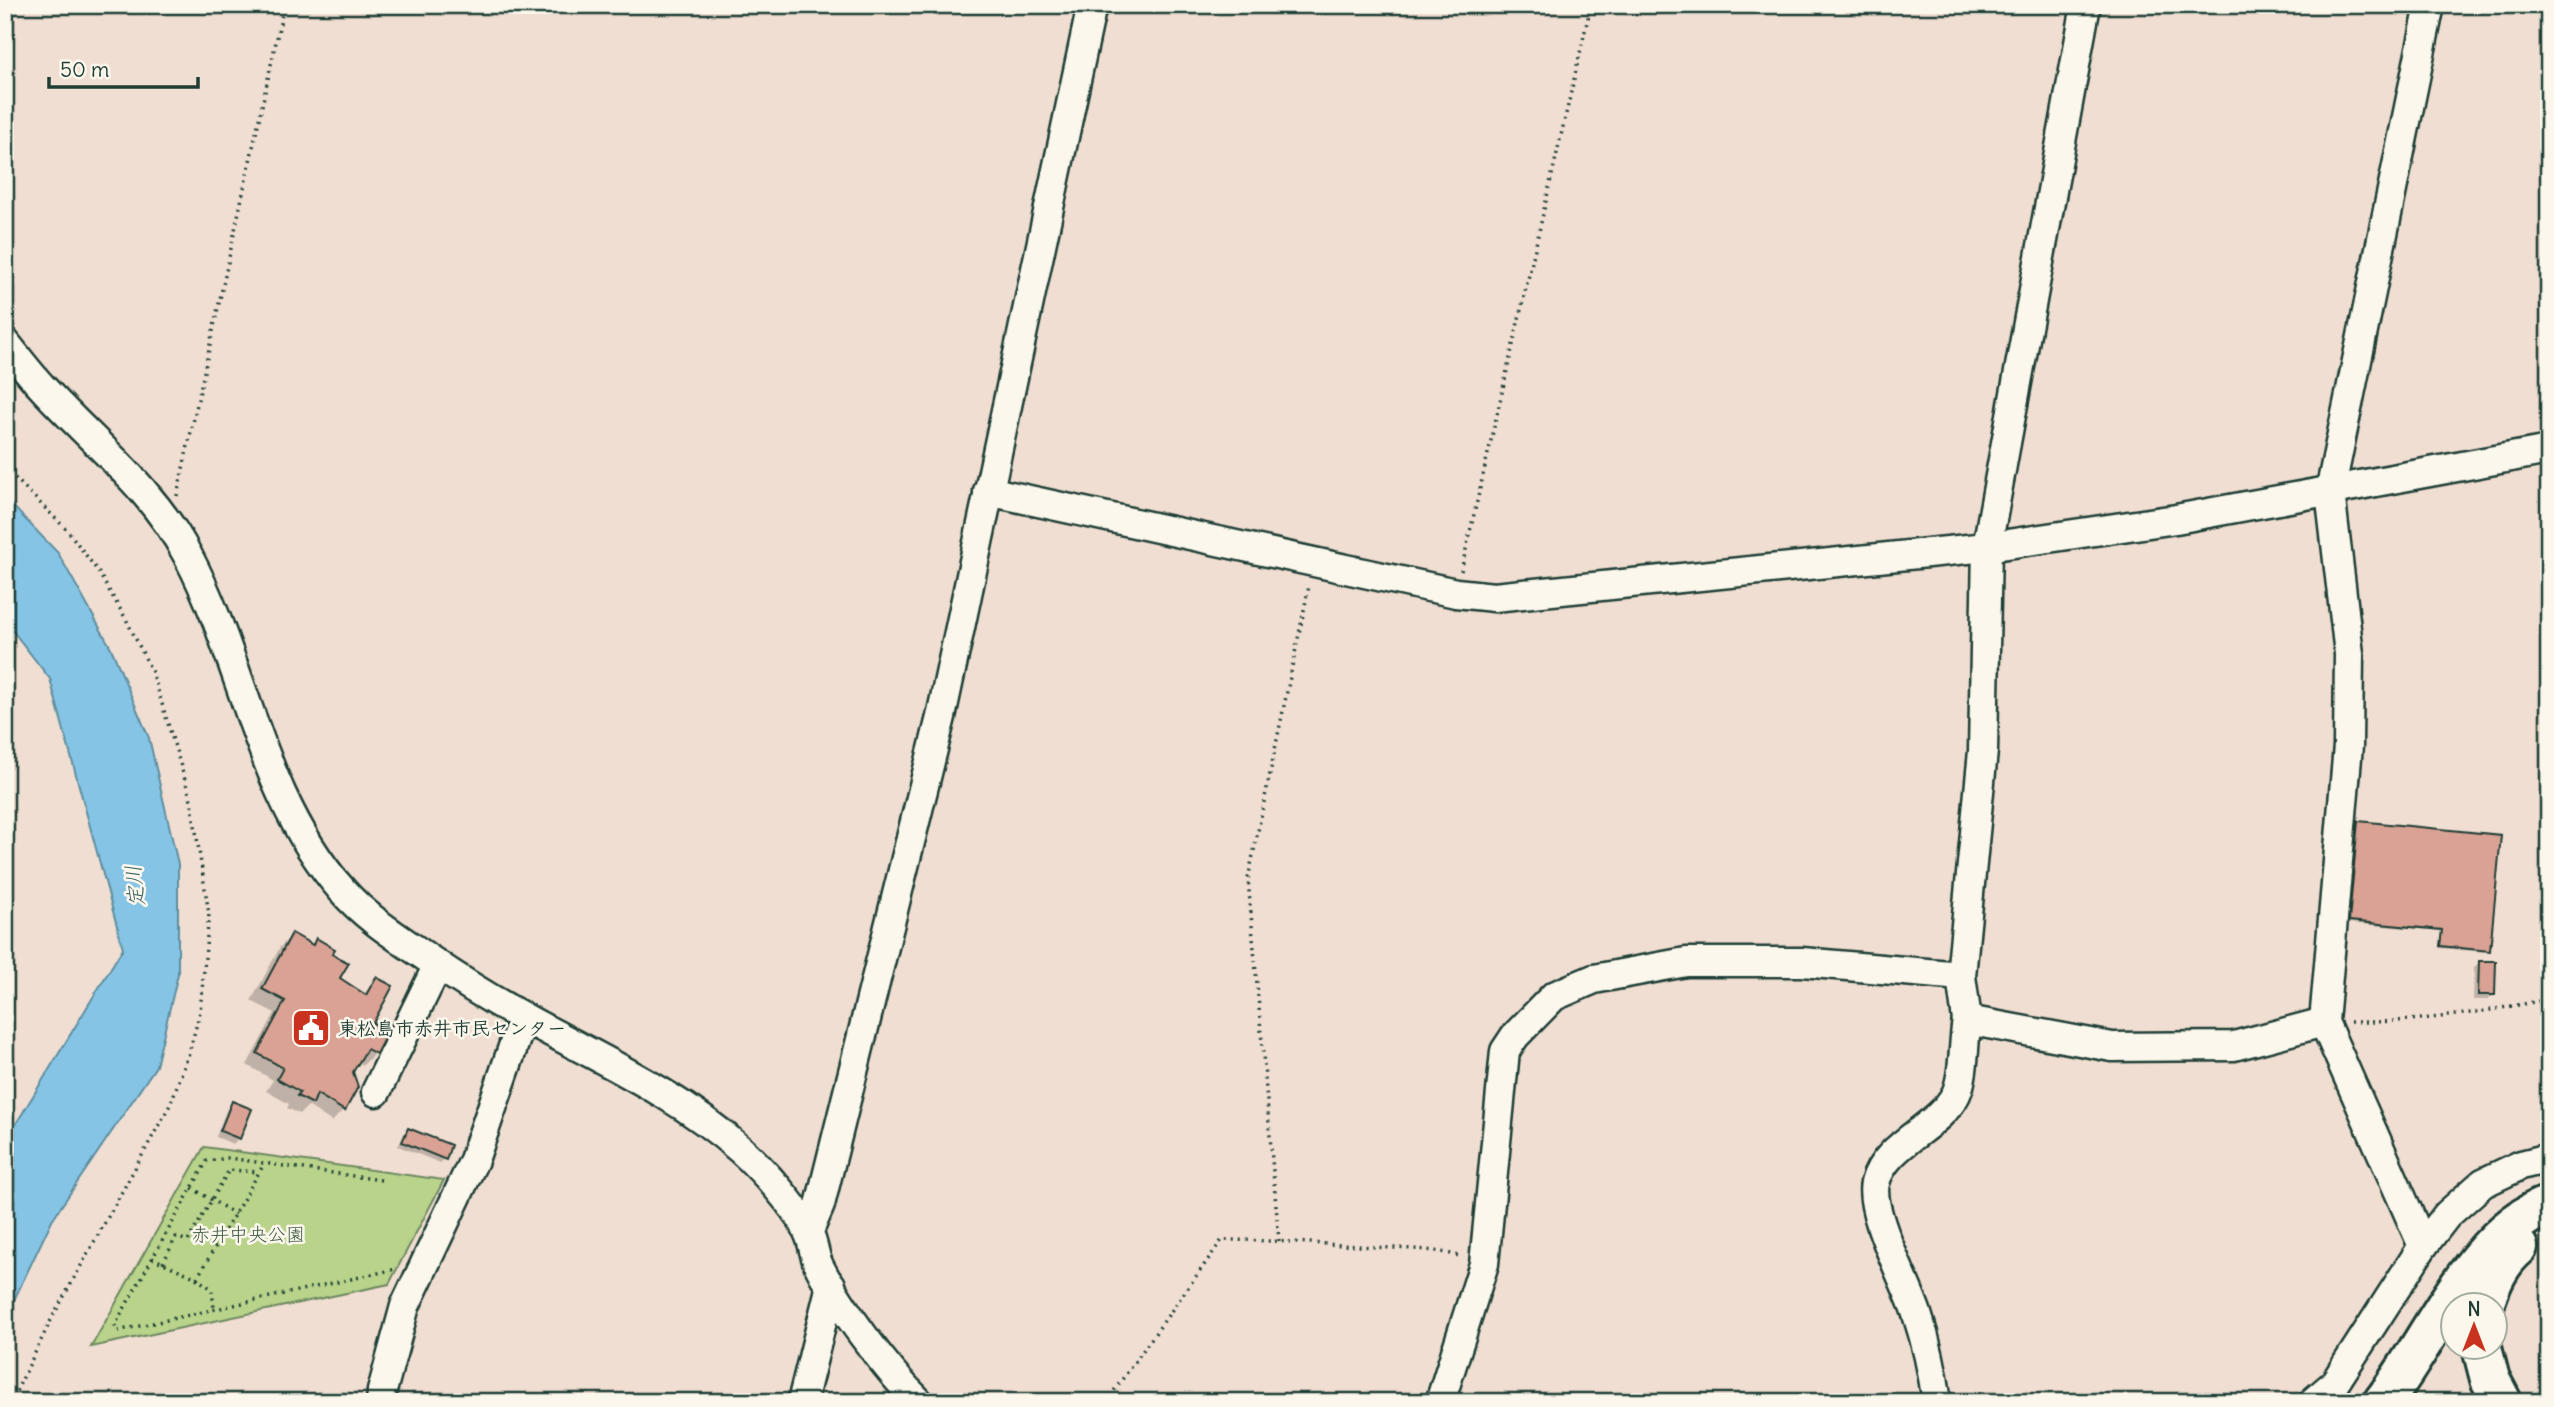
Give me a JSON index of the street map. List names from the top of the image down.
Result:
{
  "water": ["定川"],
  "parks": ["赤井中央公園"],
  "places": {
    "public building": ["東松島市赤井市民センター"]
  },
  "scale_bar": "50 m",
  "north": "top"
}
